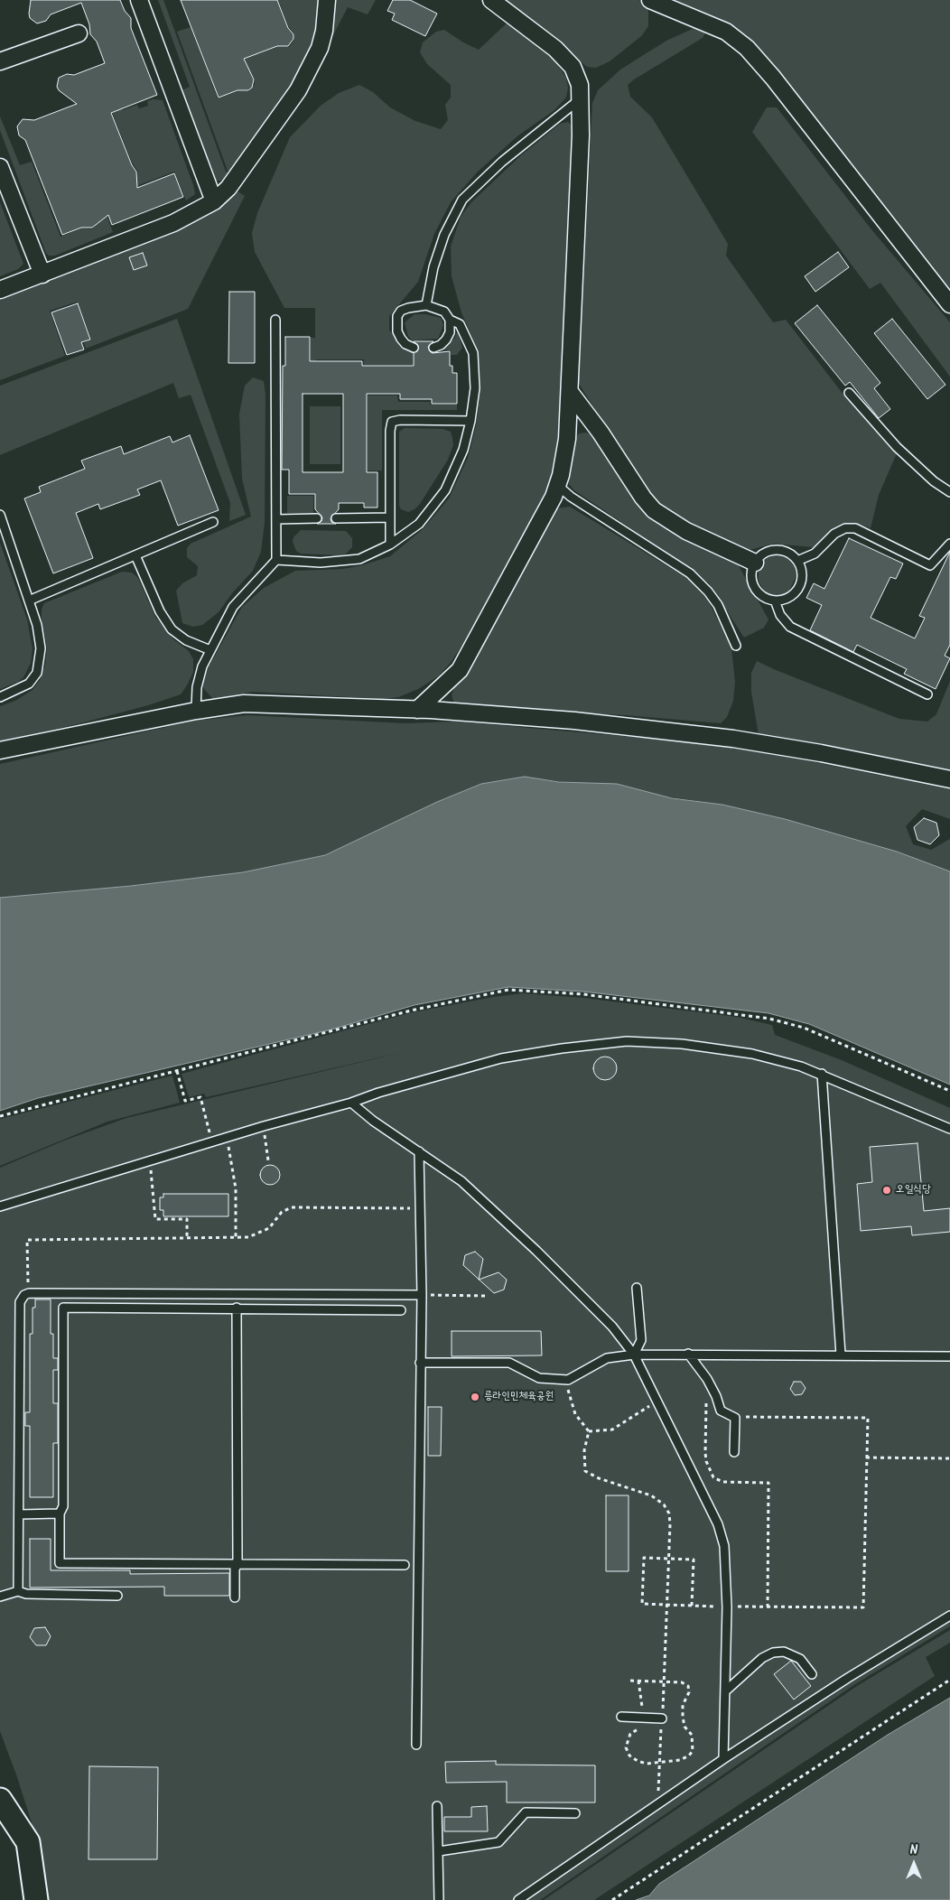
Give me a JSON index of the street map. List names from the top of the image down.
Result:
{
  "places": ["오일식당", "릉라인민체육공원"],
  "north": "top"
}
